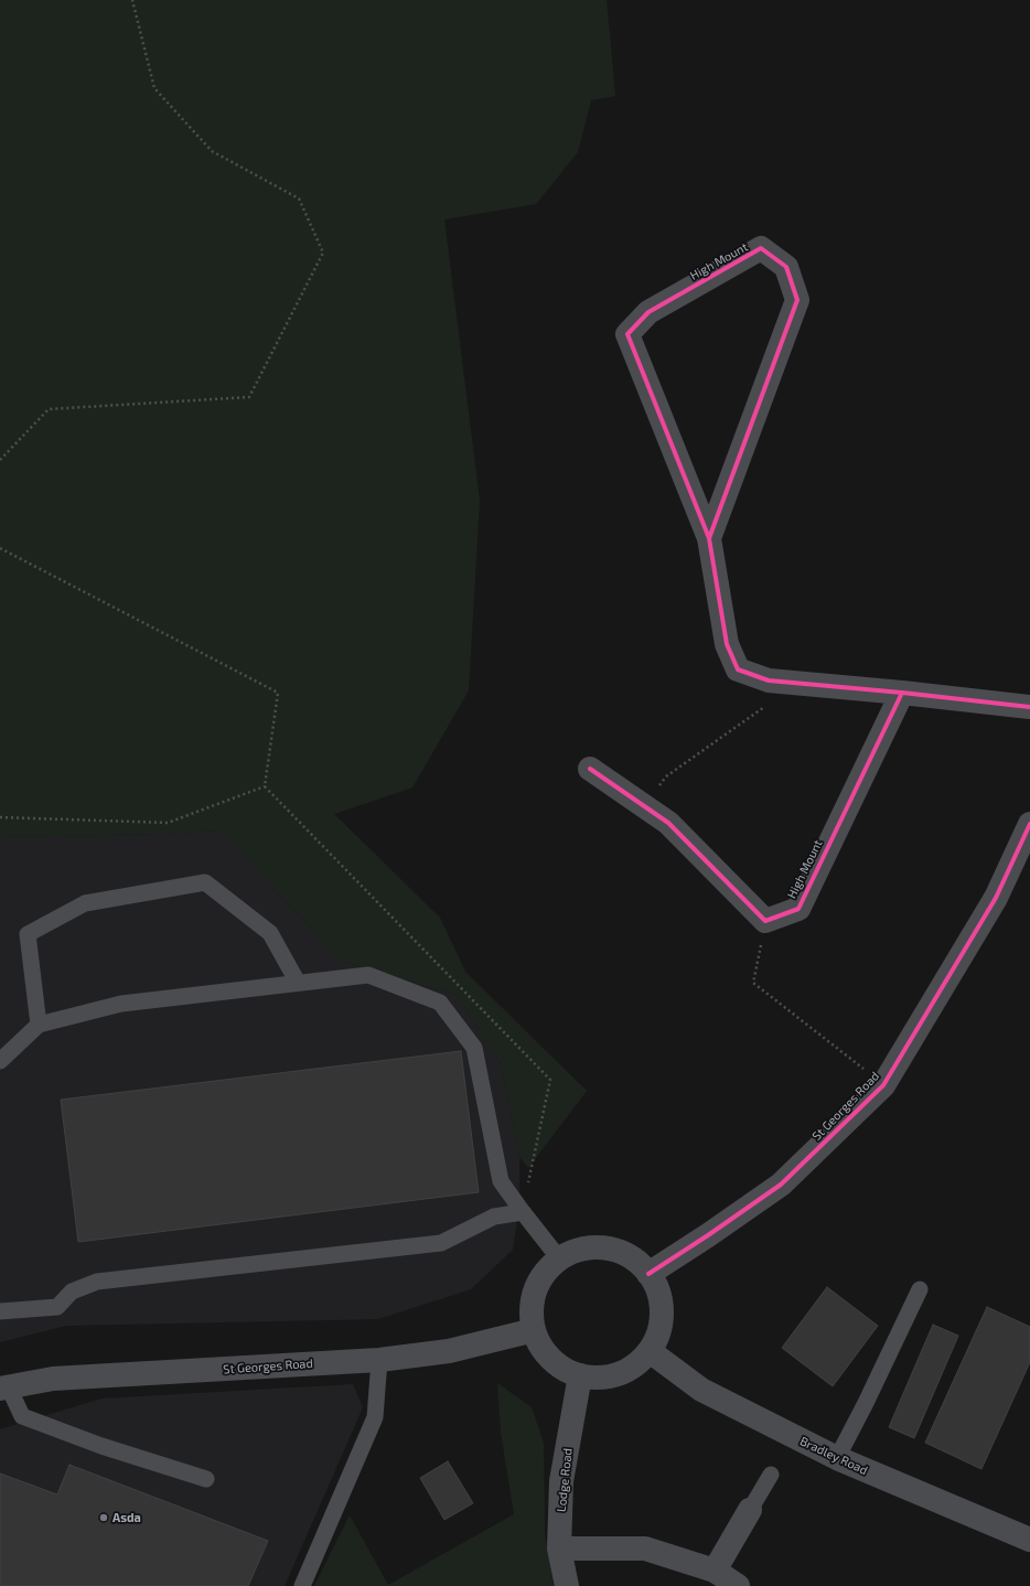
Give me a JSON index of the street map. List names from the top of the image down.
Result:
{
  "streets": {
    "street": [
      "High Mount",
      "St Georges Road",
      "Bradley Road",
      "Lodge Road"
    ]
  },
  "crossings": [
    ["St Georges Road", "Bradley Road"],
    ["St Georges Road", "Lodge Road"],
    ["Bradley Road", "Lodge Road"]
  ],
  "places": ["Asda"]
}
